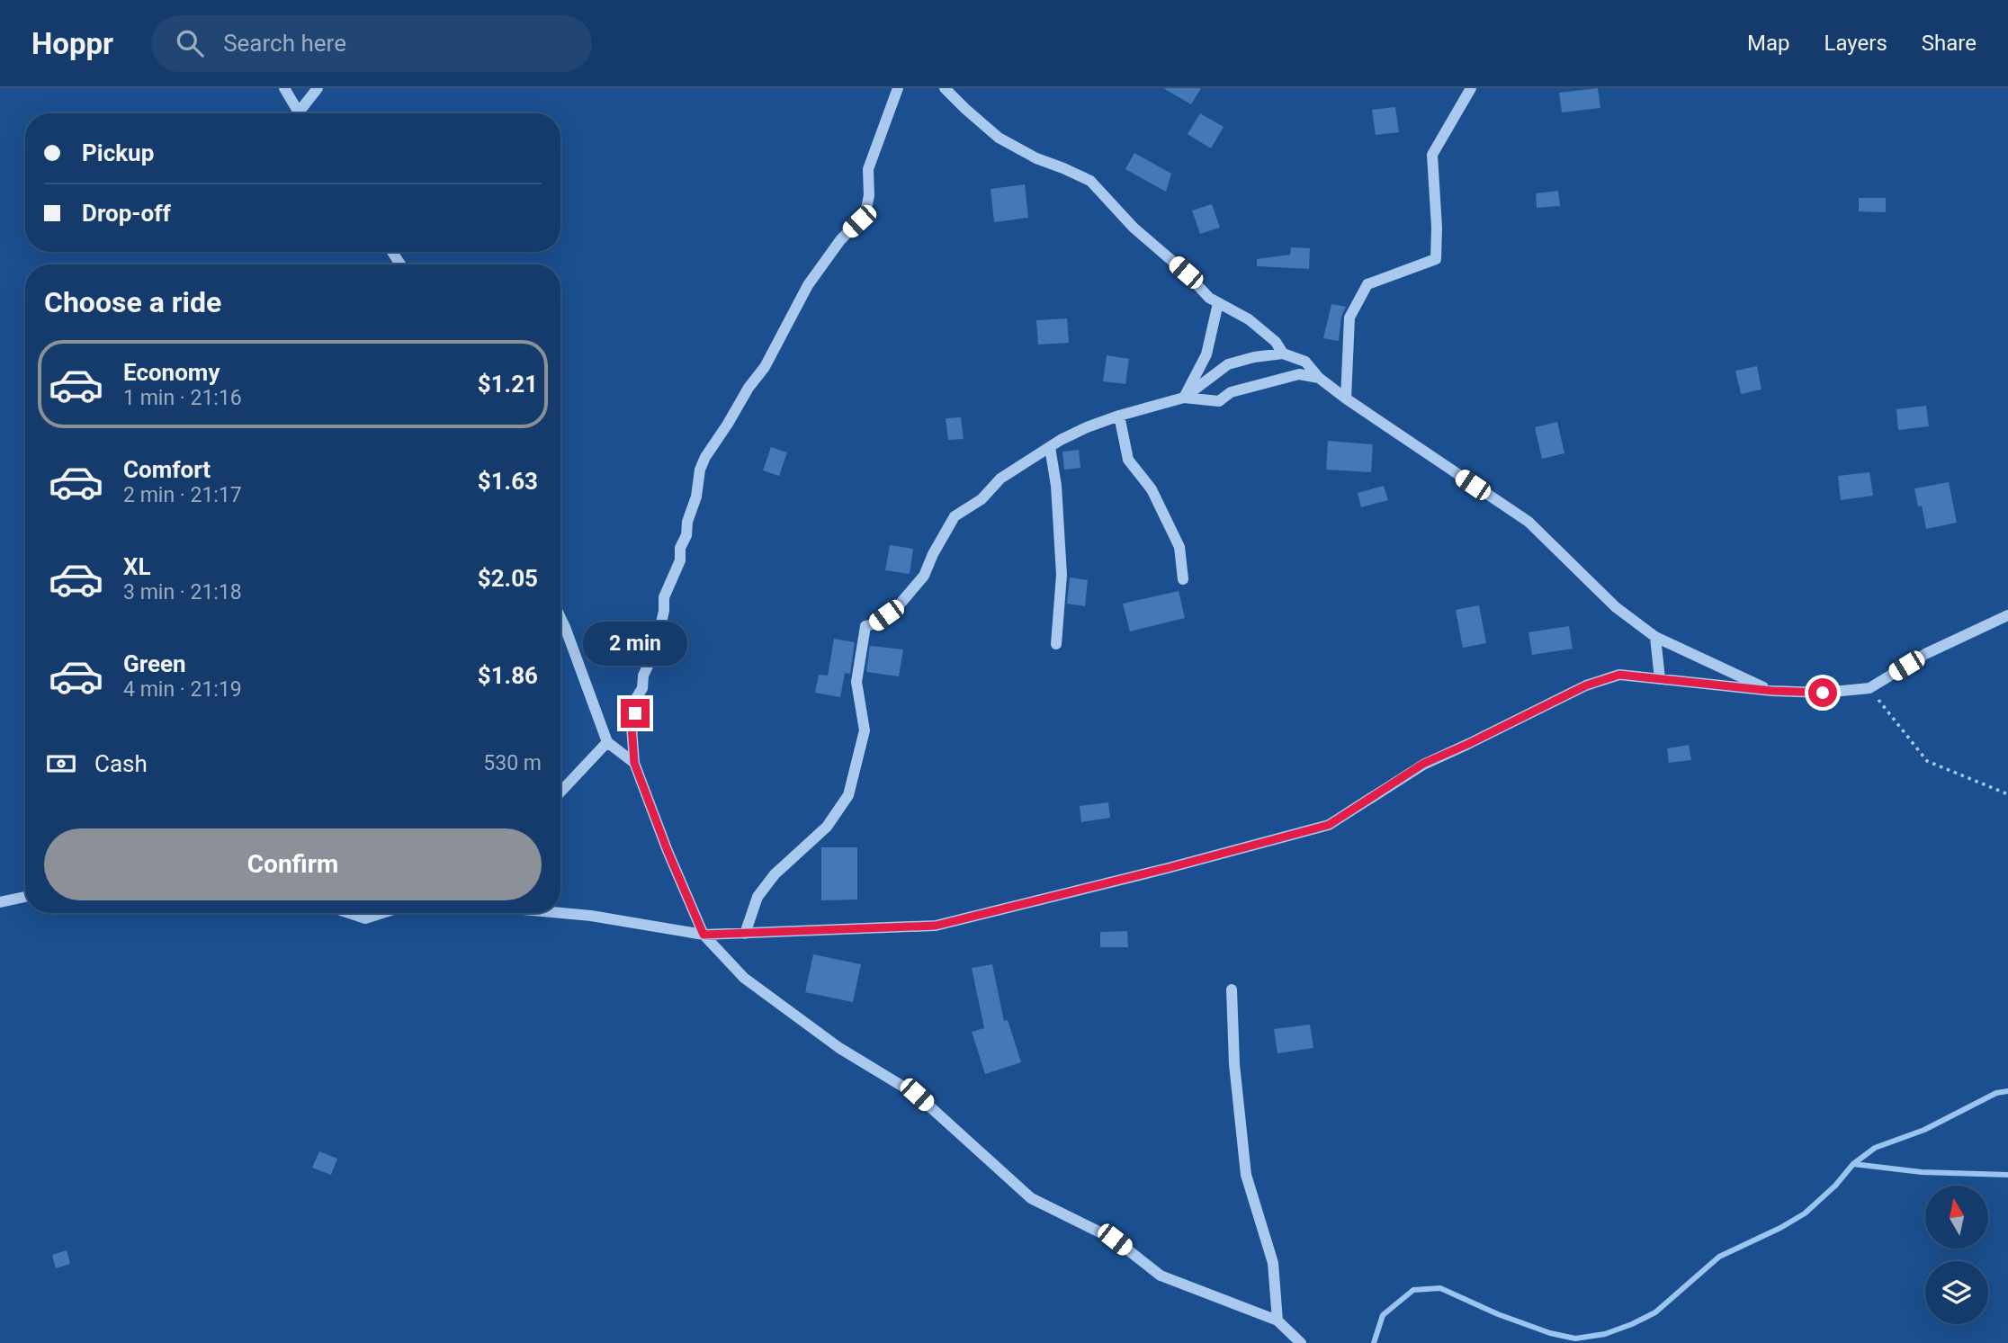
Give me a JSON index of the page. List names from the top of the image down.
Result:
{
  "north": "top",
  "page": {
    "header": "Hoppr",
    "search": "Search here",
    "nav": ["Map", "Layers", "Share"],
    "banner": ["Pickup", "Drop-off"],
    "heading": "Choose a ride",
    "list": [
      {
        "name": "Economy",
        "note": "1 min · 21:16",
        "value": "$1.21"
      },
      {
        "name": "Comfort",
        "note": "2 min · 21:17",
        "value": "$1.63"
      },
      {
        "name": "XL",
        "note": "3 min · 21:18",
        "value": "$2.05"
      },
      {
        "name": "Green",
        "note": "4 min · 21:19",
        "value": "$1.86"
      }
    ],
    "bubble": "2 min",
    "pay": ["Cash", "530 m"],
    "buttons": "Confirm"
  }
}
